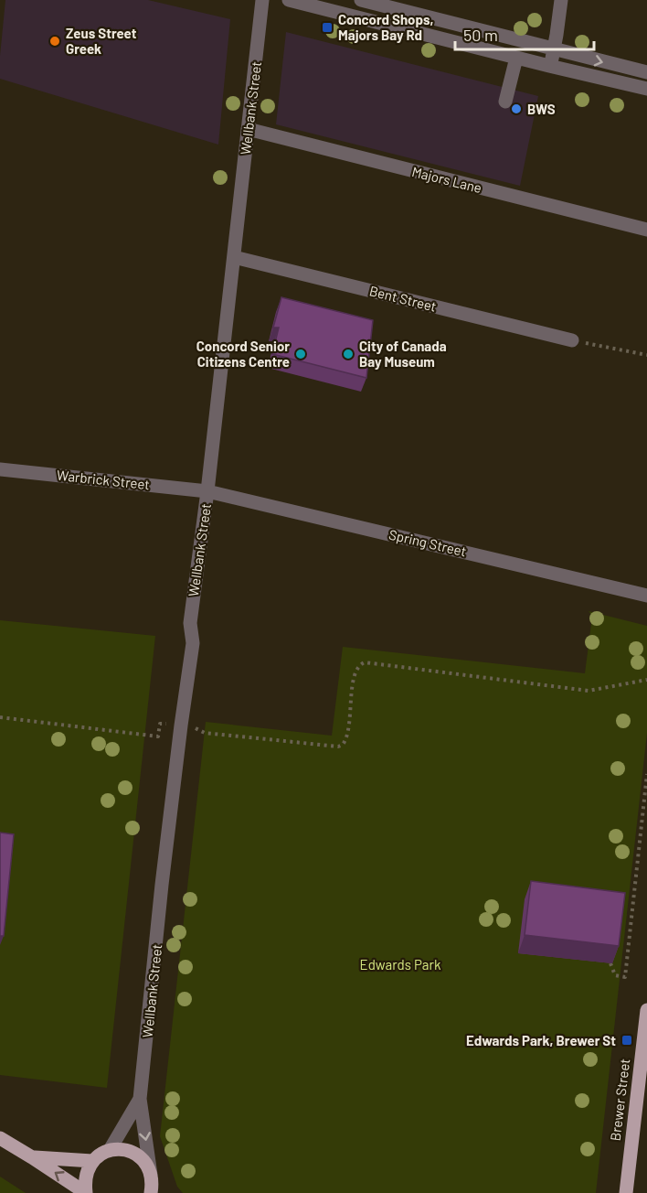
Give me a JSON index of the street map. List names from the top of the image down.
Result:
{
  "streets": {
    "main road": ["Brewer Street"],
    "street": [
      "Wellbank Street",
      "Majors Lane",
      "Bent Street",
      "Warbrick Street",
      "Spring Street"
    ]
  },
  "crossings": [
    ["Wellbank Street", "Majors Lane"],
    ["Wellbank Street", "Bent Street"],
    ["Wellbank Street", "Warbrick Street"],
    ["Wellbank Street", "Spring Street"],
    ["Warbrick Street", "Spring Street"]
  ],
  "parks": ["Edwards Park"],
  "places": {
    "transit": ["Concord Shops, Majors Bay Rd", "Edwards Park, Brewer St"],
    "other": [
      "Zeus Street Greek",
      "BWS",
      "Concord Senior Citizens Centre",
      "City of Canada Bay Museum"
    ]
  },
  "scale_bar": "50 m"
}
